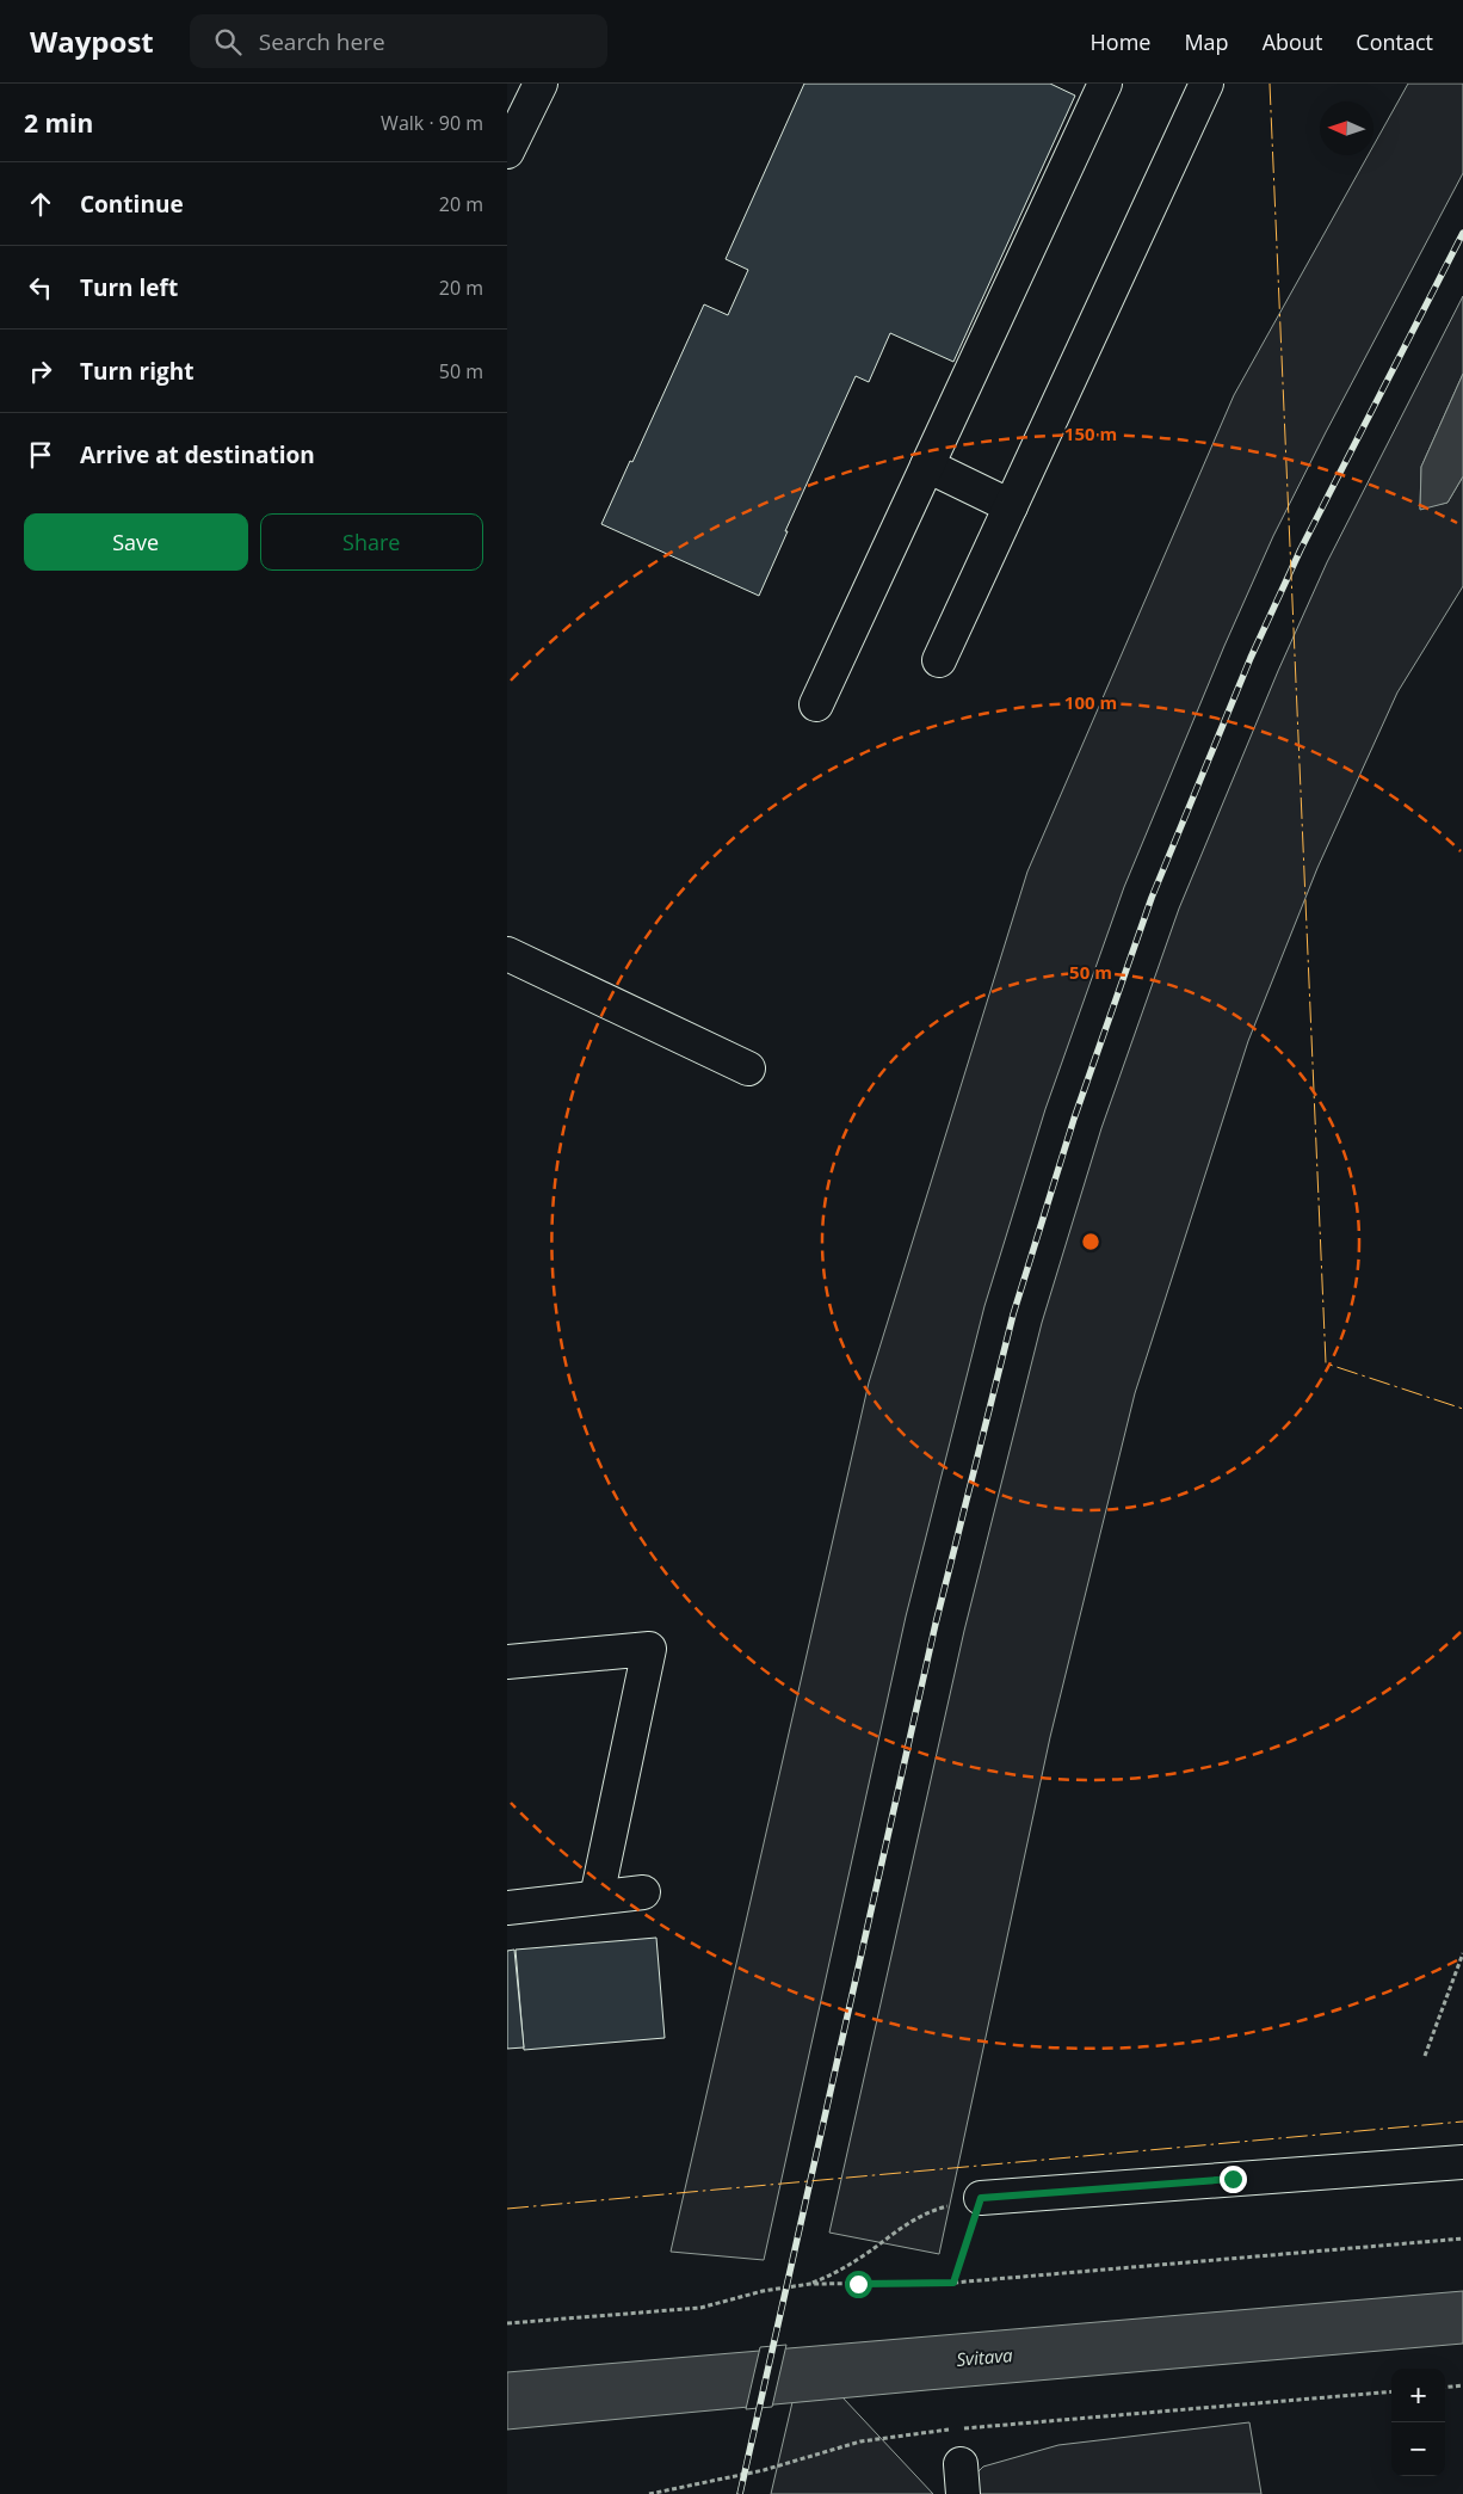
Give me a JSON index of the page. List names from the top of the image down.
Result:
{
  "water": ["Svitava"],
  "north": "left",
  "page": {
    "header": "Waypost",
    "search": "Search here",
    "nav": [
      "Home",
      "Map",
      "About",
      "Contact"
    ],
    "heading": ["2 min", "Walk · 90 m"],
    "list": [
      ["Continue", "20 m"],
      ["Turn left", "20 m"],
      ["Turn right", "50 m"],
      "Arrive at destination"
    ],
    "buttons": ["Save", "Share"],
    "map_buttons": ["+", "−"]
  },
  "rings": ["150 m", "100 m", "50 m"]
}
